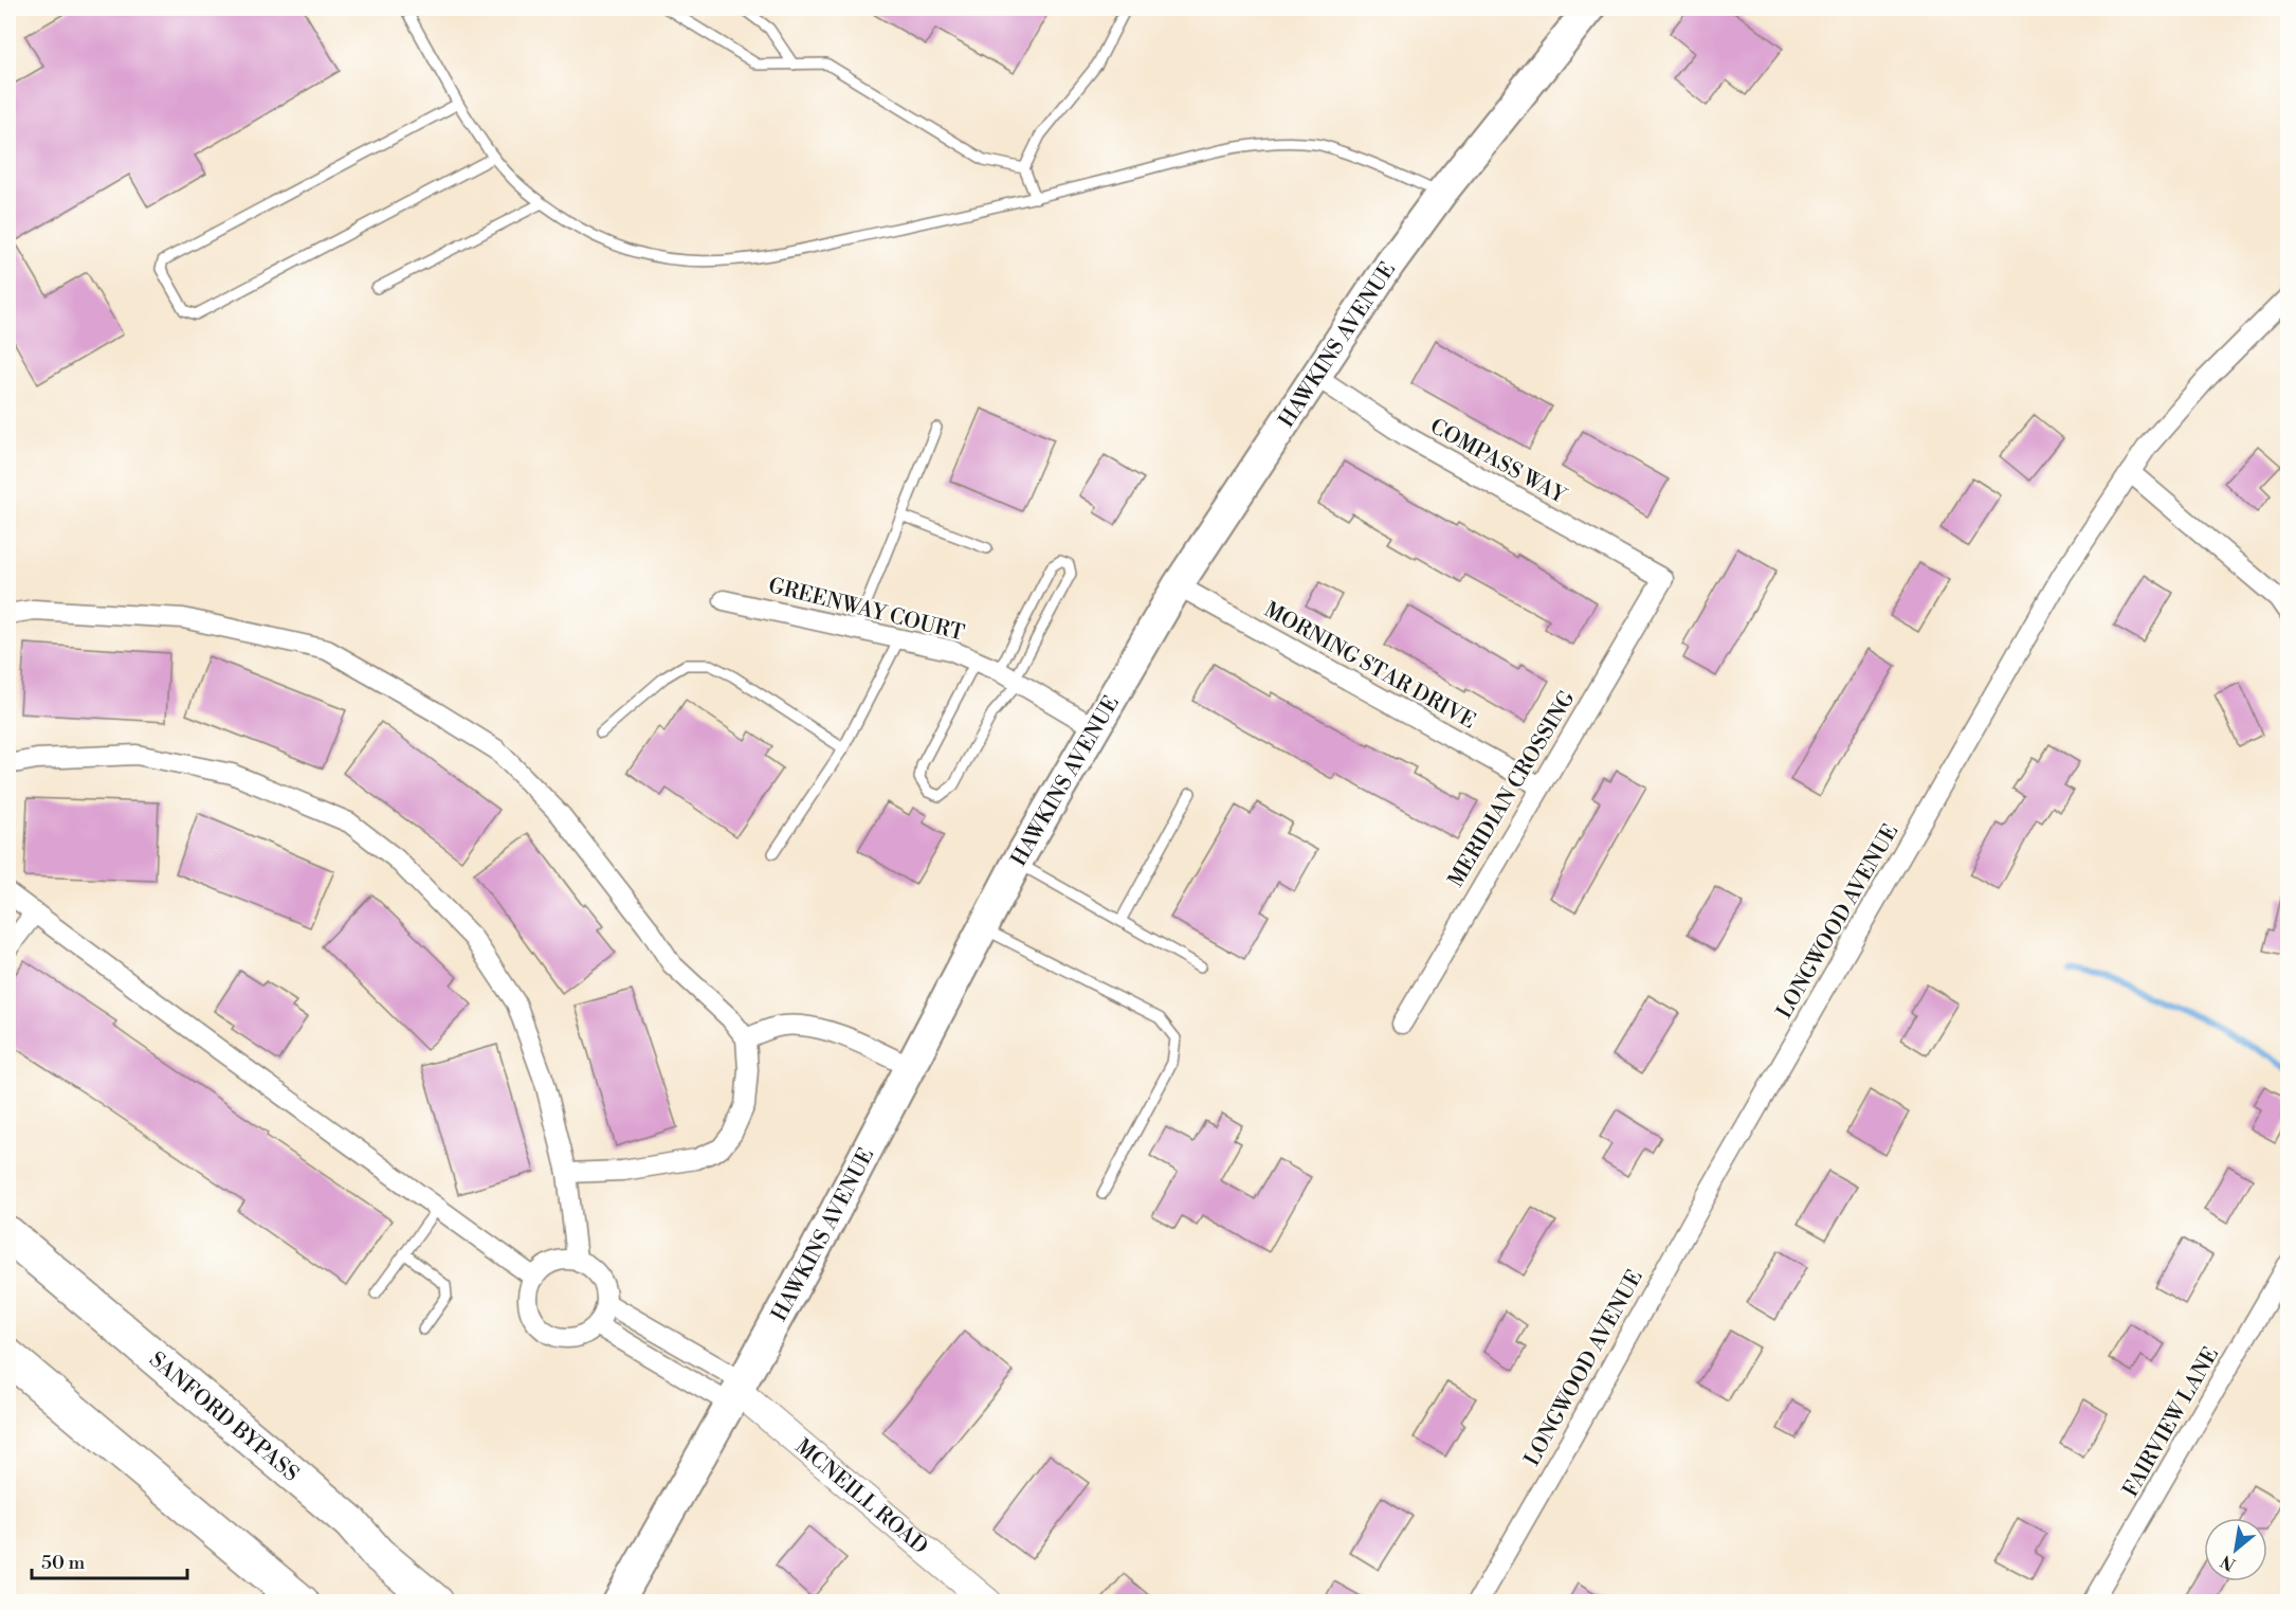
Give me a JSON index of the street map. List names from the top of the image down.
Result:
{
  "streets": {
    "highway": ["SANFORD BYPASS"],
    "main road": ["HAWKINS AVENUE"],
    "street": [
      "COMPASS WAY",
      "GREENWAY COURT",
      "MORNING STAR DRIVE",
      "MERIDIAN CROSSING",
      "LONGWOOD AVENUE",
      "FAIRVIEW LANE",
      "MCNEILL ROAD"
    ]
  },
  "crossings": [
    ["HAWKINS AVENUE", "COMPASS WAY"],
    ["HAWKINS AVENUE", "GREENWAY COURT"],
    ["HAWKINS AVENUE", "MORNING STAR DRIVE"],
    ["HAWKINS AVENUE", "MCNEILL ROAD"],
    ["COMPASS WAY", "MERIDIAN CROSSING"],
    ["MORNING STAR DRIVE", "MERIDIAN CROSSING"]
  ],
  "scale_bar": "50 m",
  "north": "bottom left"
}
